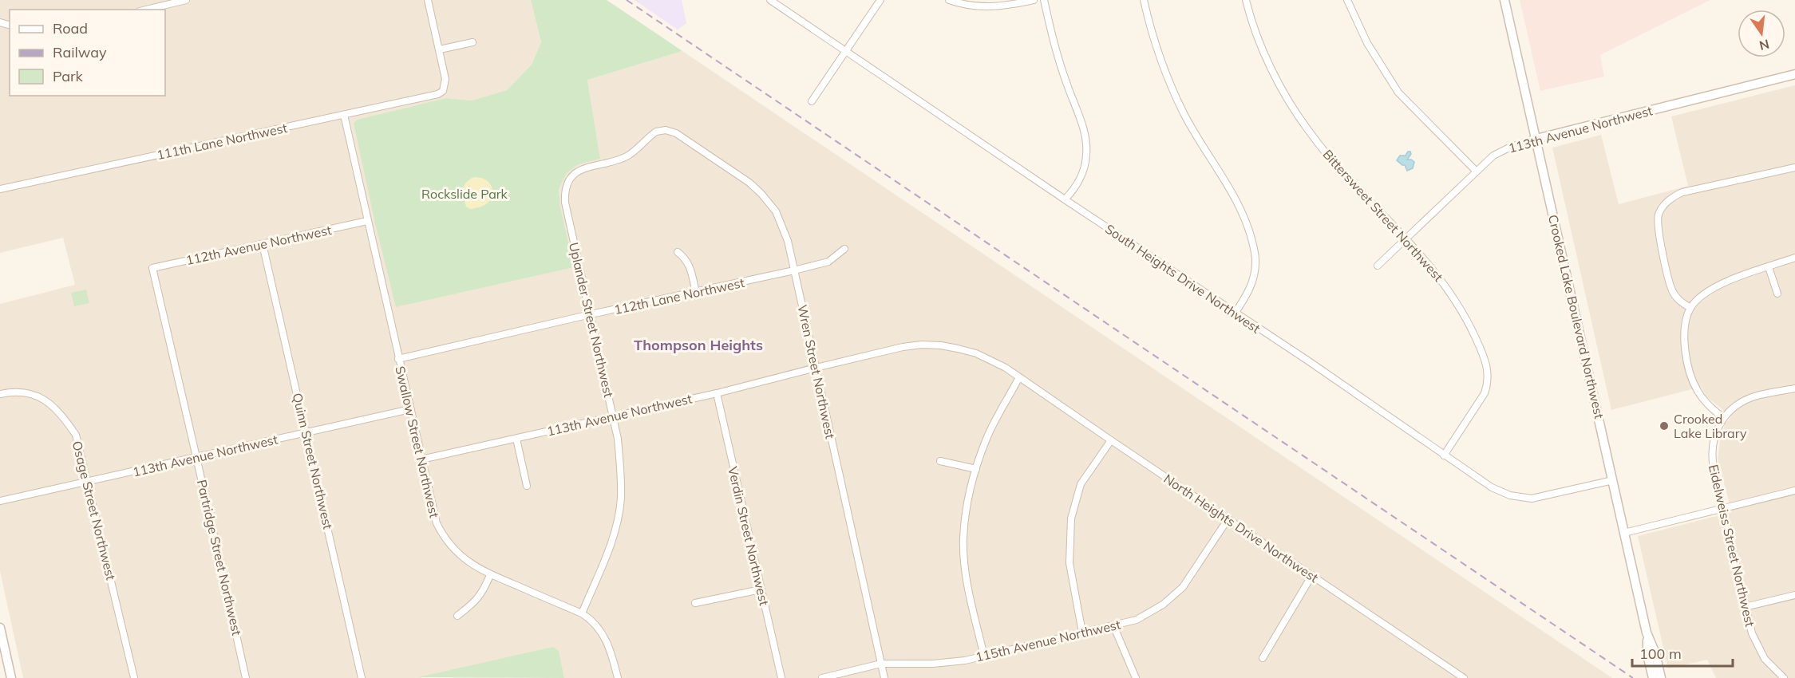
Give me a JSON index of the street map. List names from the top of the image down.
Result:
{
  "streets": {
    "street": [
      "113th Avenue Northwest",
      "111th Lane Northwest",
      "Bittersweet Street Northwest",
      "112th Avenue Northwest",
      "South Heights Drive Northwest",
      "112th Lane Northwest",
      "Crooked Lake Boulevard Northwest",
      "Uplander Street Northwest",
      "Wren Street Northwest",
      "Swallow Street Northwest",
      "Quinn Street Northwest",
      "Osage Street Northwest",
      "North Heights Drive Northwest",
      "Verdin Street Northwest",
      "Eidelweiss Street Northwest",
      "Partridge Street Northwest",
      "115th Avenue Northwest"
    ]
  },
  "crossings": [
    ["113th Avenue Northwest", "Bittersweet Street Northwest"],
    ["113th Avenue Northwest", "Crooked Lake Boulevard Northwest"],
    ["113th Avenue Northwest", "Uplander Street Northwest"],
    ["113th Avenue Northwest", "Wren Street Northwest"],
    ["113th Avenue Northwest", "Swallow Street Northwest"],
    ["113th Avenue Northwest", "Quinn Street Northwest"],
    ["113th Avenue Northwest", "Osage Street Northwest"],
    ["113th Avenue Northwest", "North Heights Drive Northwest"],
    ["113th Avenue Northwest", "Verdin Street Northwest"],
    ["113th Avenue Northwest", "Partridge Street Northwest"],
    ["111th Lane Northwest", "Swallow Street Northwest"],
    ["Bittersweet Street Northwest", "South Heights Drive Northwest"],
    ["112th Avenue Northwest", "Swallow Street Northwest"],
    ["112th Avenue Northwest", "Quinn Street Northwest"],
    ["112th Avenue Northwest", "Partridge Street Northwest"],
    ["South Heights Drive Northwest", "Crooked Lake Boulevard Northwest"],
    ["112th Lane Northwest", "Uplander Street Northwest"],
    ["112th Lane Northwest", "Wren Street Northwest"],
    ["112th Lane Northwest", "Swallow Street Northwest"],
    ["Uplander Street Northwest", "Wren Street Northwest"],
    ["Uplander Street Northwest", "Swallow Street Northwest"],
    ["Wren Street Northwest", "115th Avenue Northwest"],
    ["North Heights Drive Northwest", "115th Avenue Northwest"]
  ],
  "districts": ["Thompson Heights"],
  "parks": ["Rockslide Park"],
  "places": ["Crooked Lake Library"],
  "legend": ["Road", "Railway", "Park"],
  "scale_bar": "100 m",
  "north": "bottom"
}
